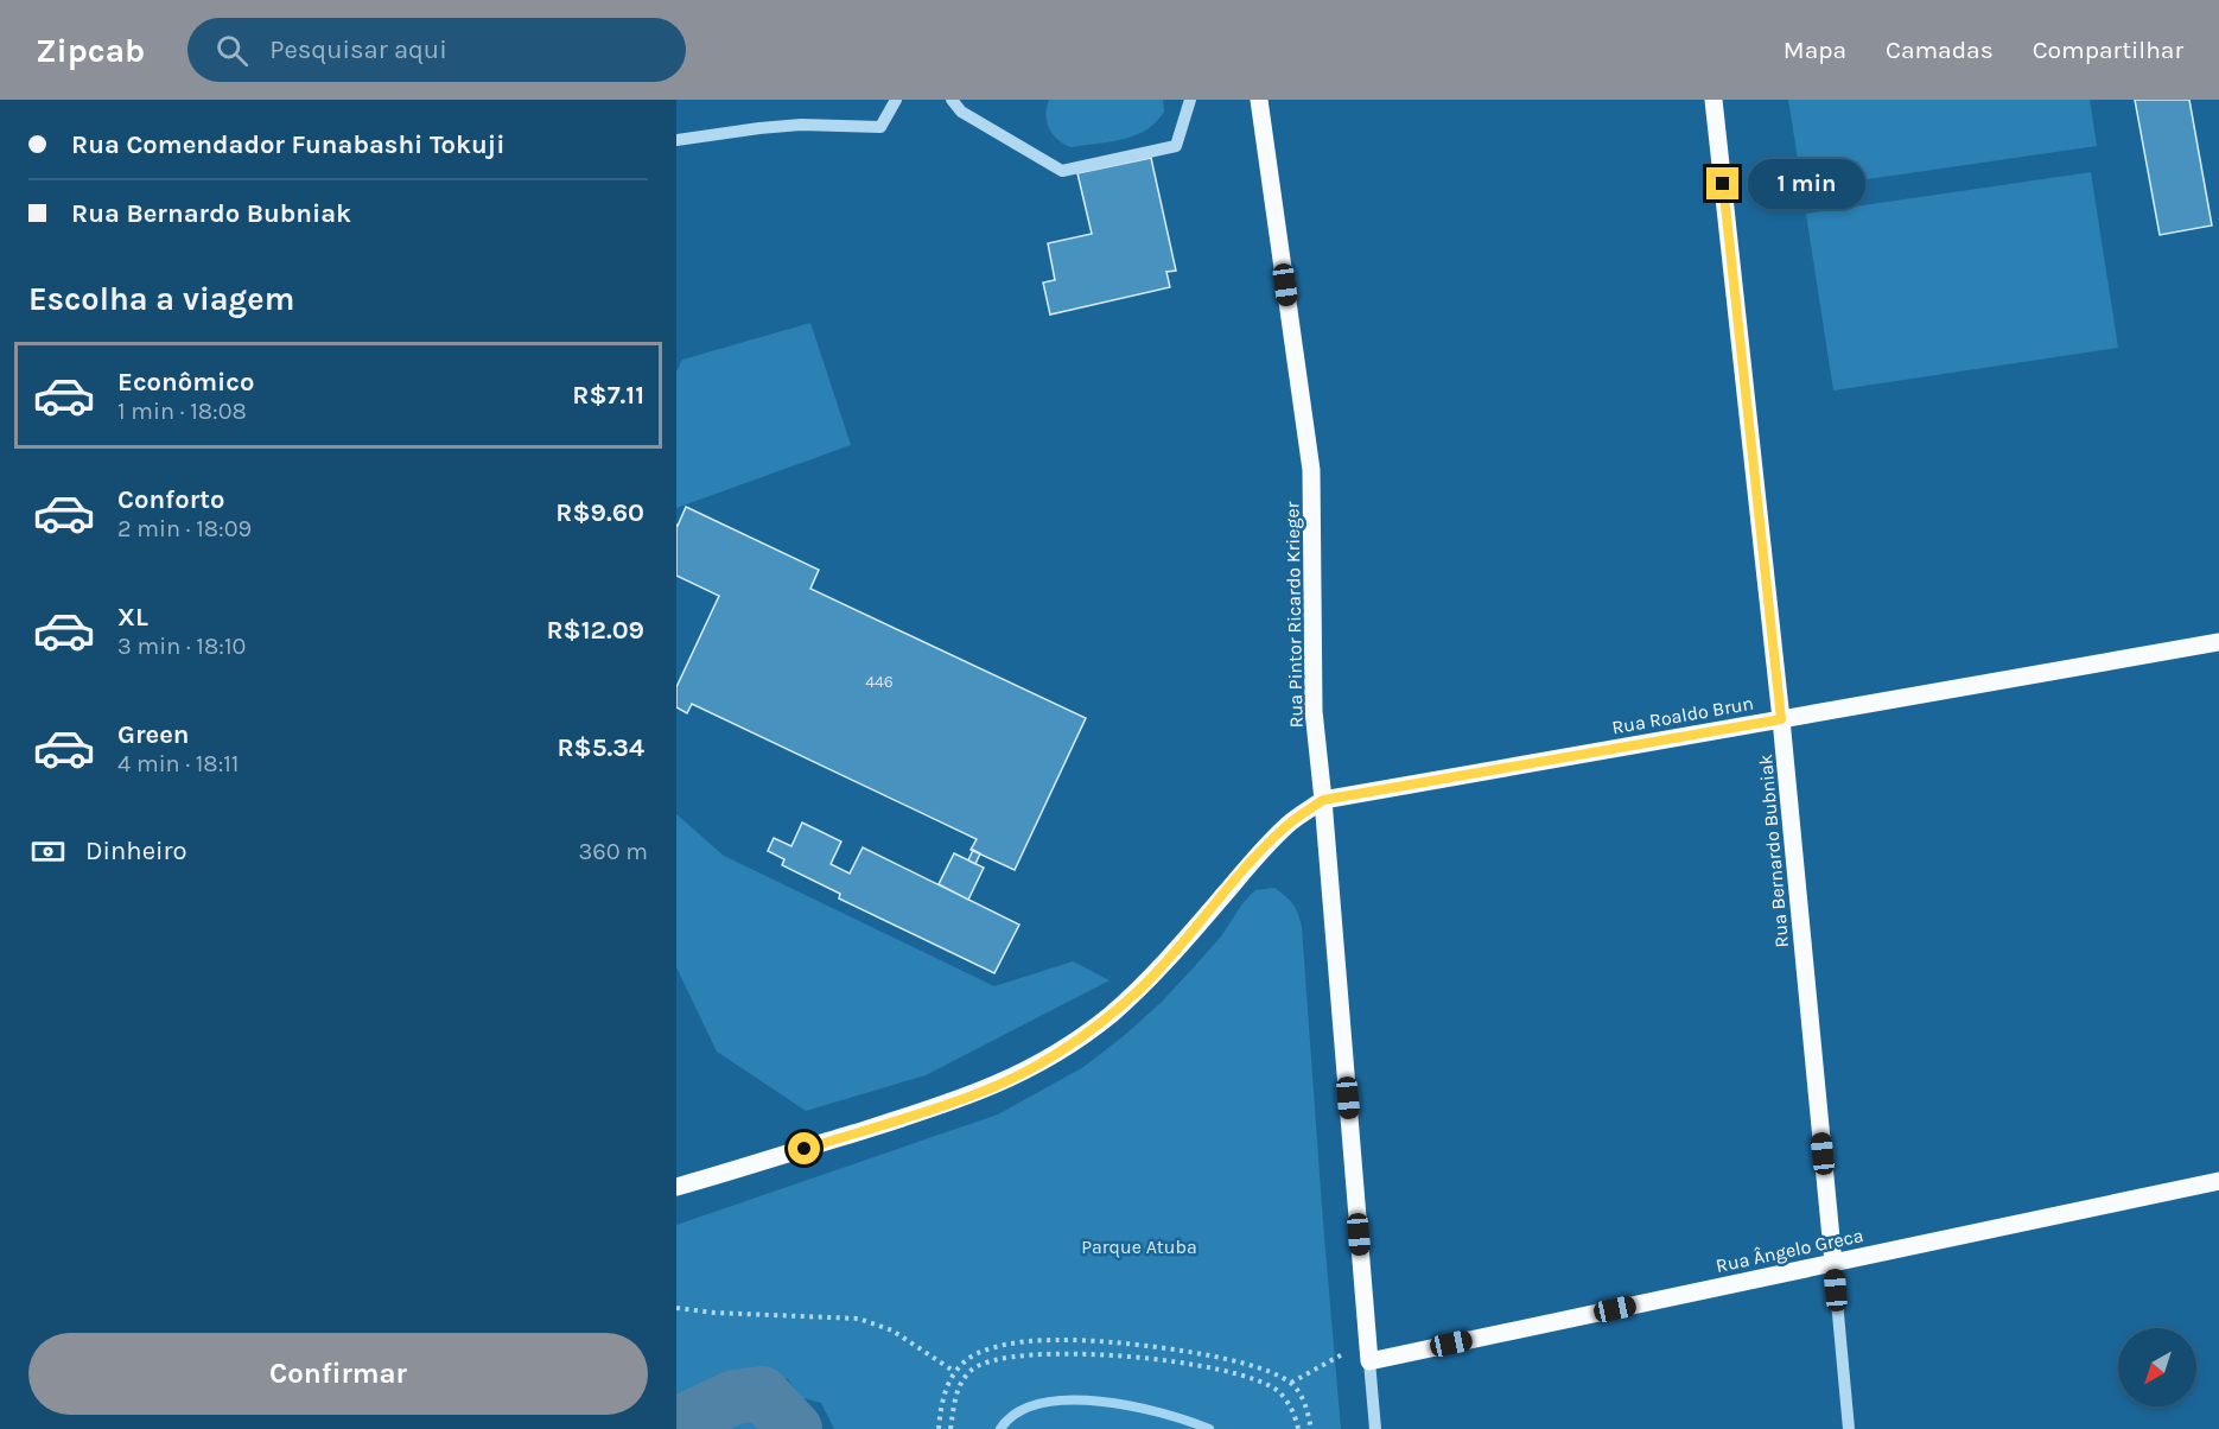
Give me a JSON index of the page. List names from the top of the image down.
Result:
{
  "streets": {
    "main road": [
      "Rua Pintor Ricardo Krieger",
      "Rua Roaldo Brun",
      "Rua Bernardo Bubniak",
      "Rua Ângelo Greca"
    ]
  },
  "crossings": [
    ["Rua Pintor Ricardo Krieger", "Rua Roaldo Brun"],
    ["Rua Pintor Ricardo Krieger", "Rua Ângelo Greca"],
    ["Rua Roaldo Brun", "Rua Bernardo Bubniak"],
    ["Rua Bernardo Bubniak", "Rua Ângelo Greca"]
  ],
  "parks": ["Parque Atuba"],
  "house_numbers": ["446"],
  "north": "bottom left",
  "page": {
    "header": "Zipcab",
    "search": "Pesquisar aqui",
    "nav": ["Mapa", "Camadas", "Compartilhar"],
    "banner": ["Rua Comendador Funabashi Tokuji", "Rua Bernardo Bubniak"],
    "bubble": "1 min",
    "heading": "Escolha a viagem",
    "list": [
      {
        "name": "Econômico",
        "note": "1 min · 18:08",
        "value": "R$7.11"
      },
      {
        "name": "Conforto",
        "note": "2 min · 18:09",
        "value": "R$9.60"
      },
      {
        "name": "XL",
        "note": "3 min · 18:10",
        "value": "R$12.09"
      },
      {
        "name": "Green",
        "note": "4 min · 18:11",
        "value": "R$5.34"
      }
    ],
    "pay": ["Dinheiro", "360 m"],
    "buttons": "Confirmar"
  }
}
